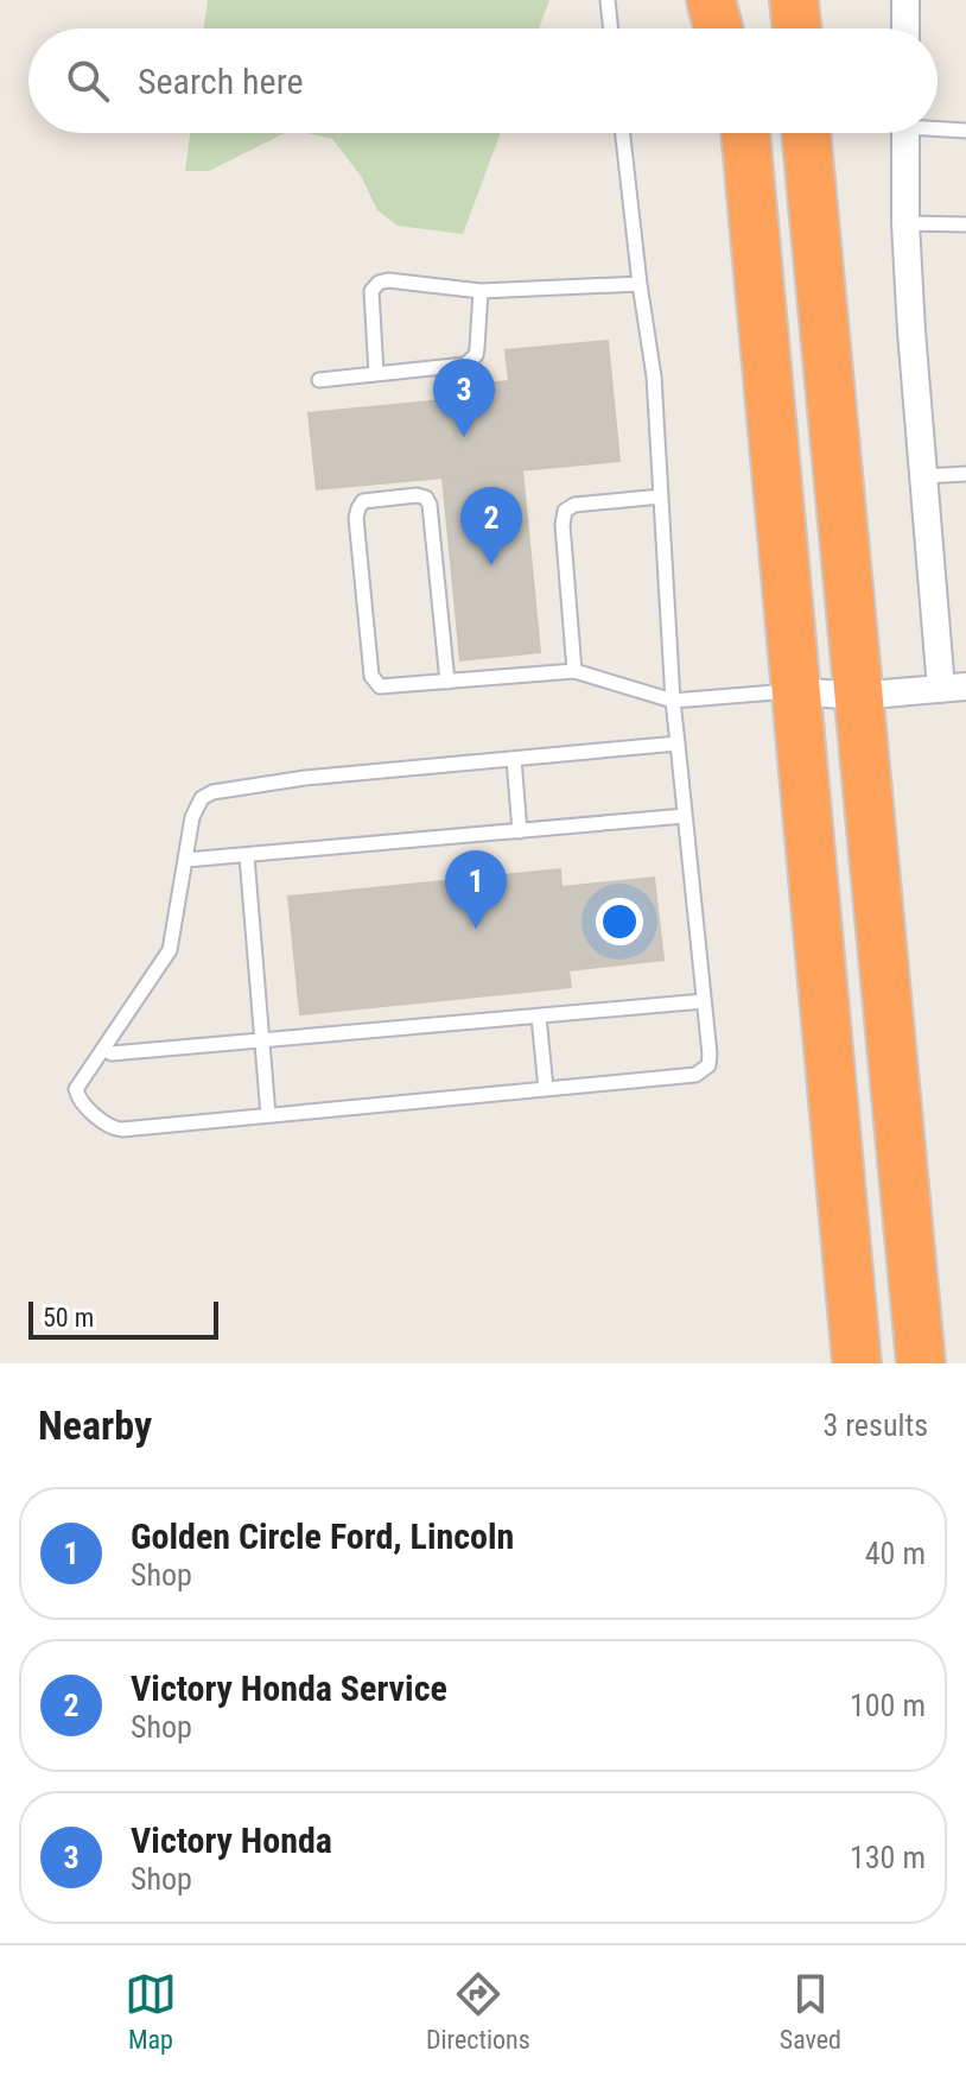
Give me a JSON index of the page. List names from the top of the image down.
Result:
{
  "scale_bar": "50 m",
  "page": {
    "search": "Search here",
    "pins": ["3", "2", "1"],
    "scale": "50 m",
    "heading": ["Nearby", "3 results"],
    "list": [
      {
        "mark": "1",
        "name": "Golden Circle Ford, Lincoln",
        "note": "Shop",
        "value": "40 m"
      },
      {
        "mark": "2",
        "name": "Victory Honda Service",
        "note": "Shop",
        "value": "100 m"
      },
      {
        "mark": "3",
        "name": "Victory Honda",
        "note": "Shop",
        "value": "130 m"
      }
    ],
    "nav": ["Map", "Directions", "Saved"]
  }
}
